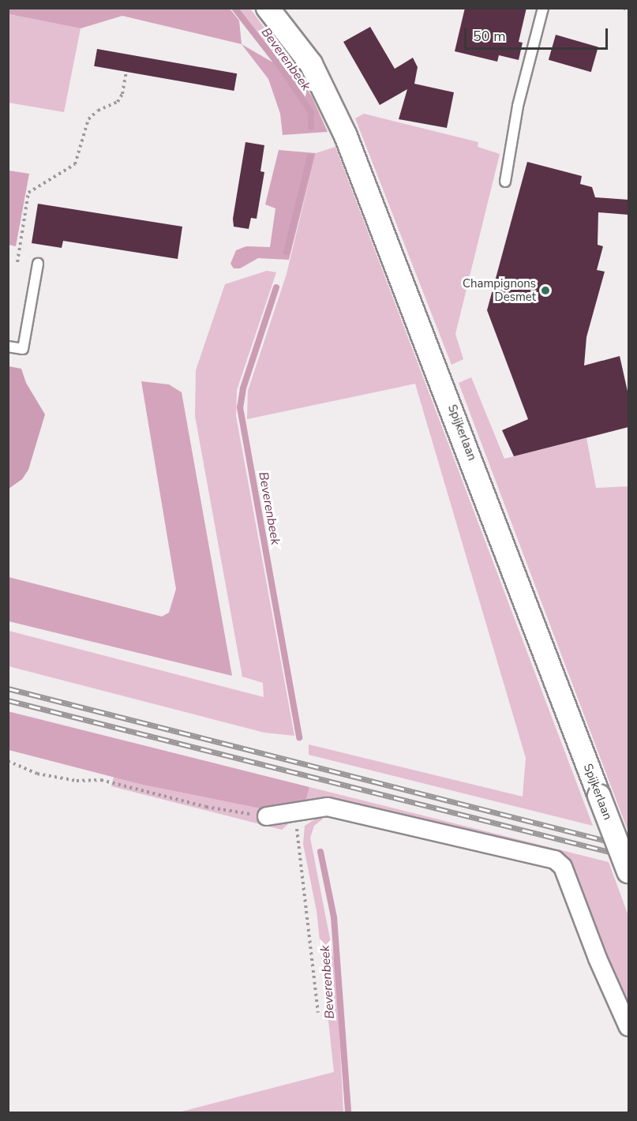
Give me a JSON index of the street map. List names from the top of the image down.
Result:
{
  "streets": {
    "street": ["Spijkerlaan"]
  },
  "water": ["Beverenbeek"],
  "places": ["Champignons Desmet"],
  "scale_bar": "50 m"
}
